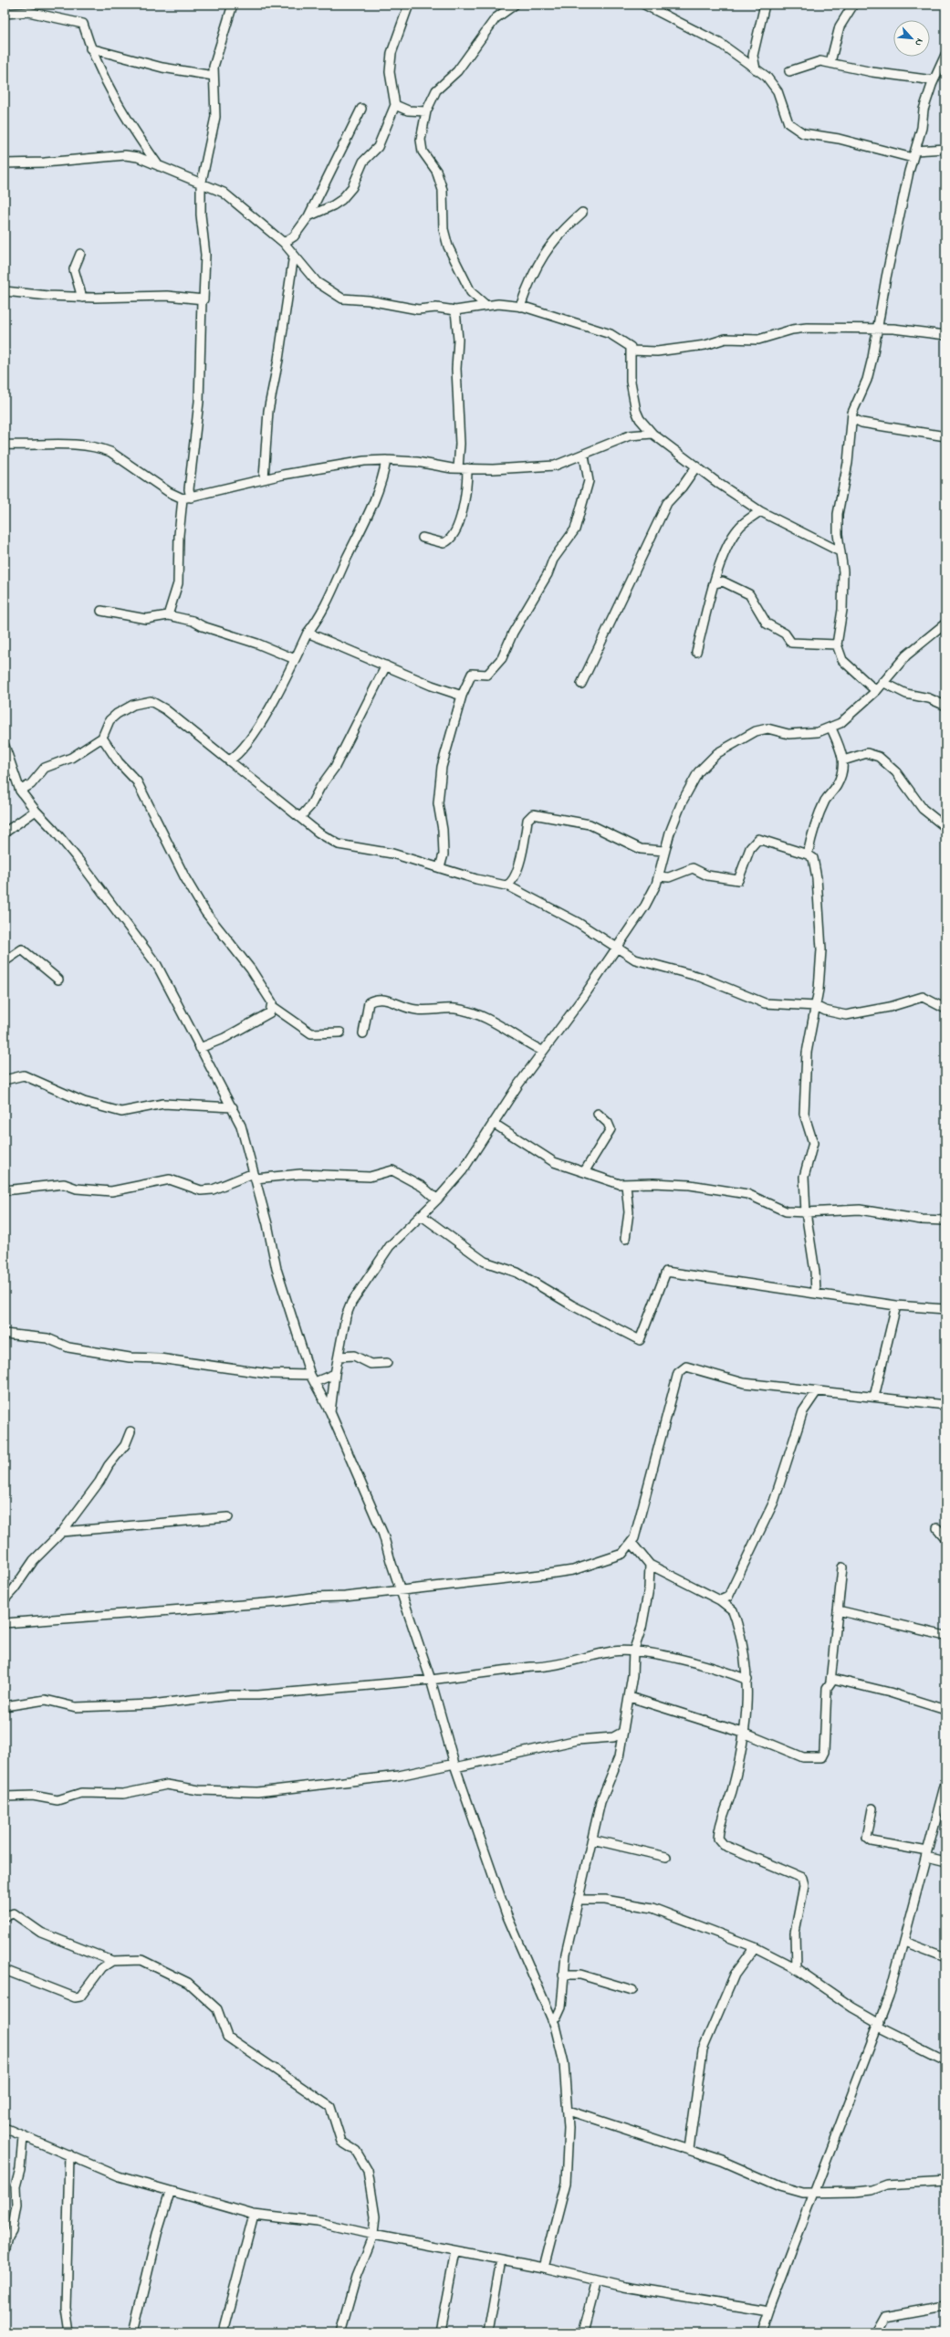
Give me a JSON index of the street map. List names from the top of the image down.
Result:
{
  "north": "bottom right"
}
